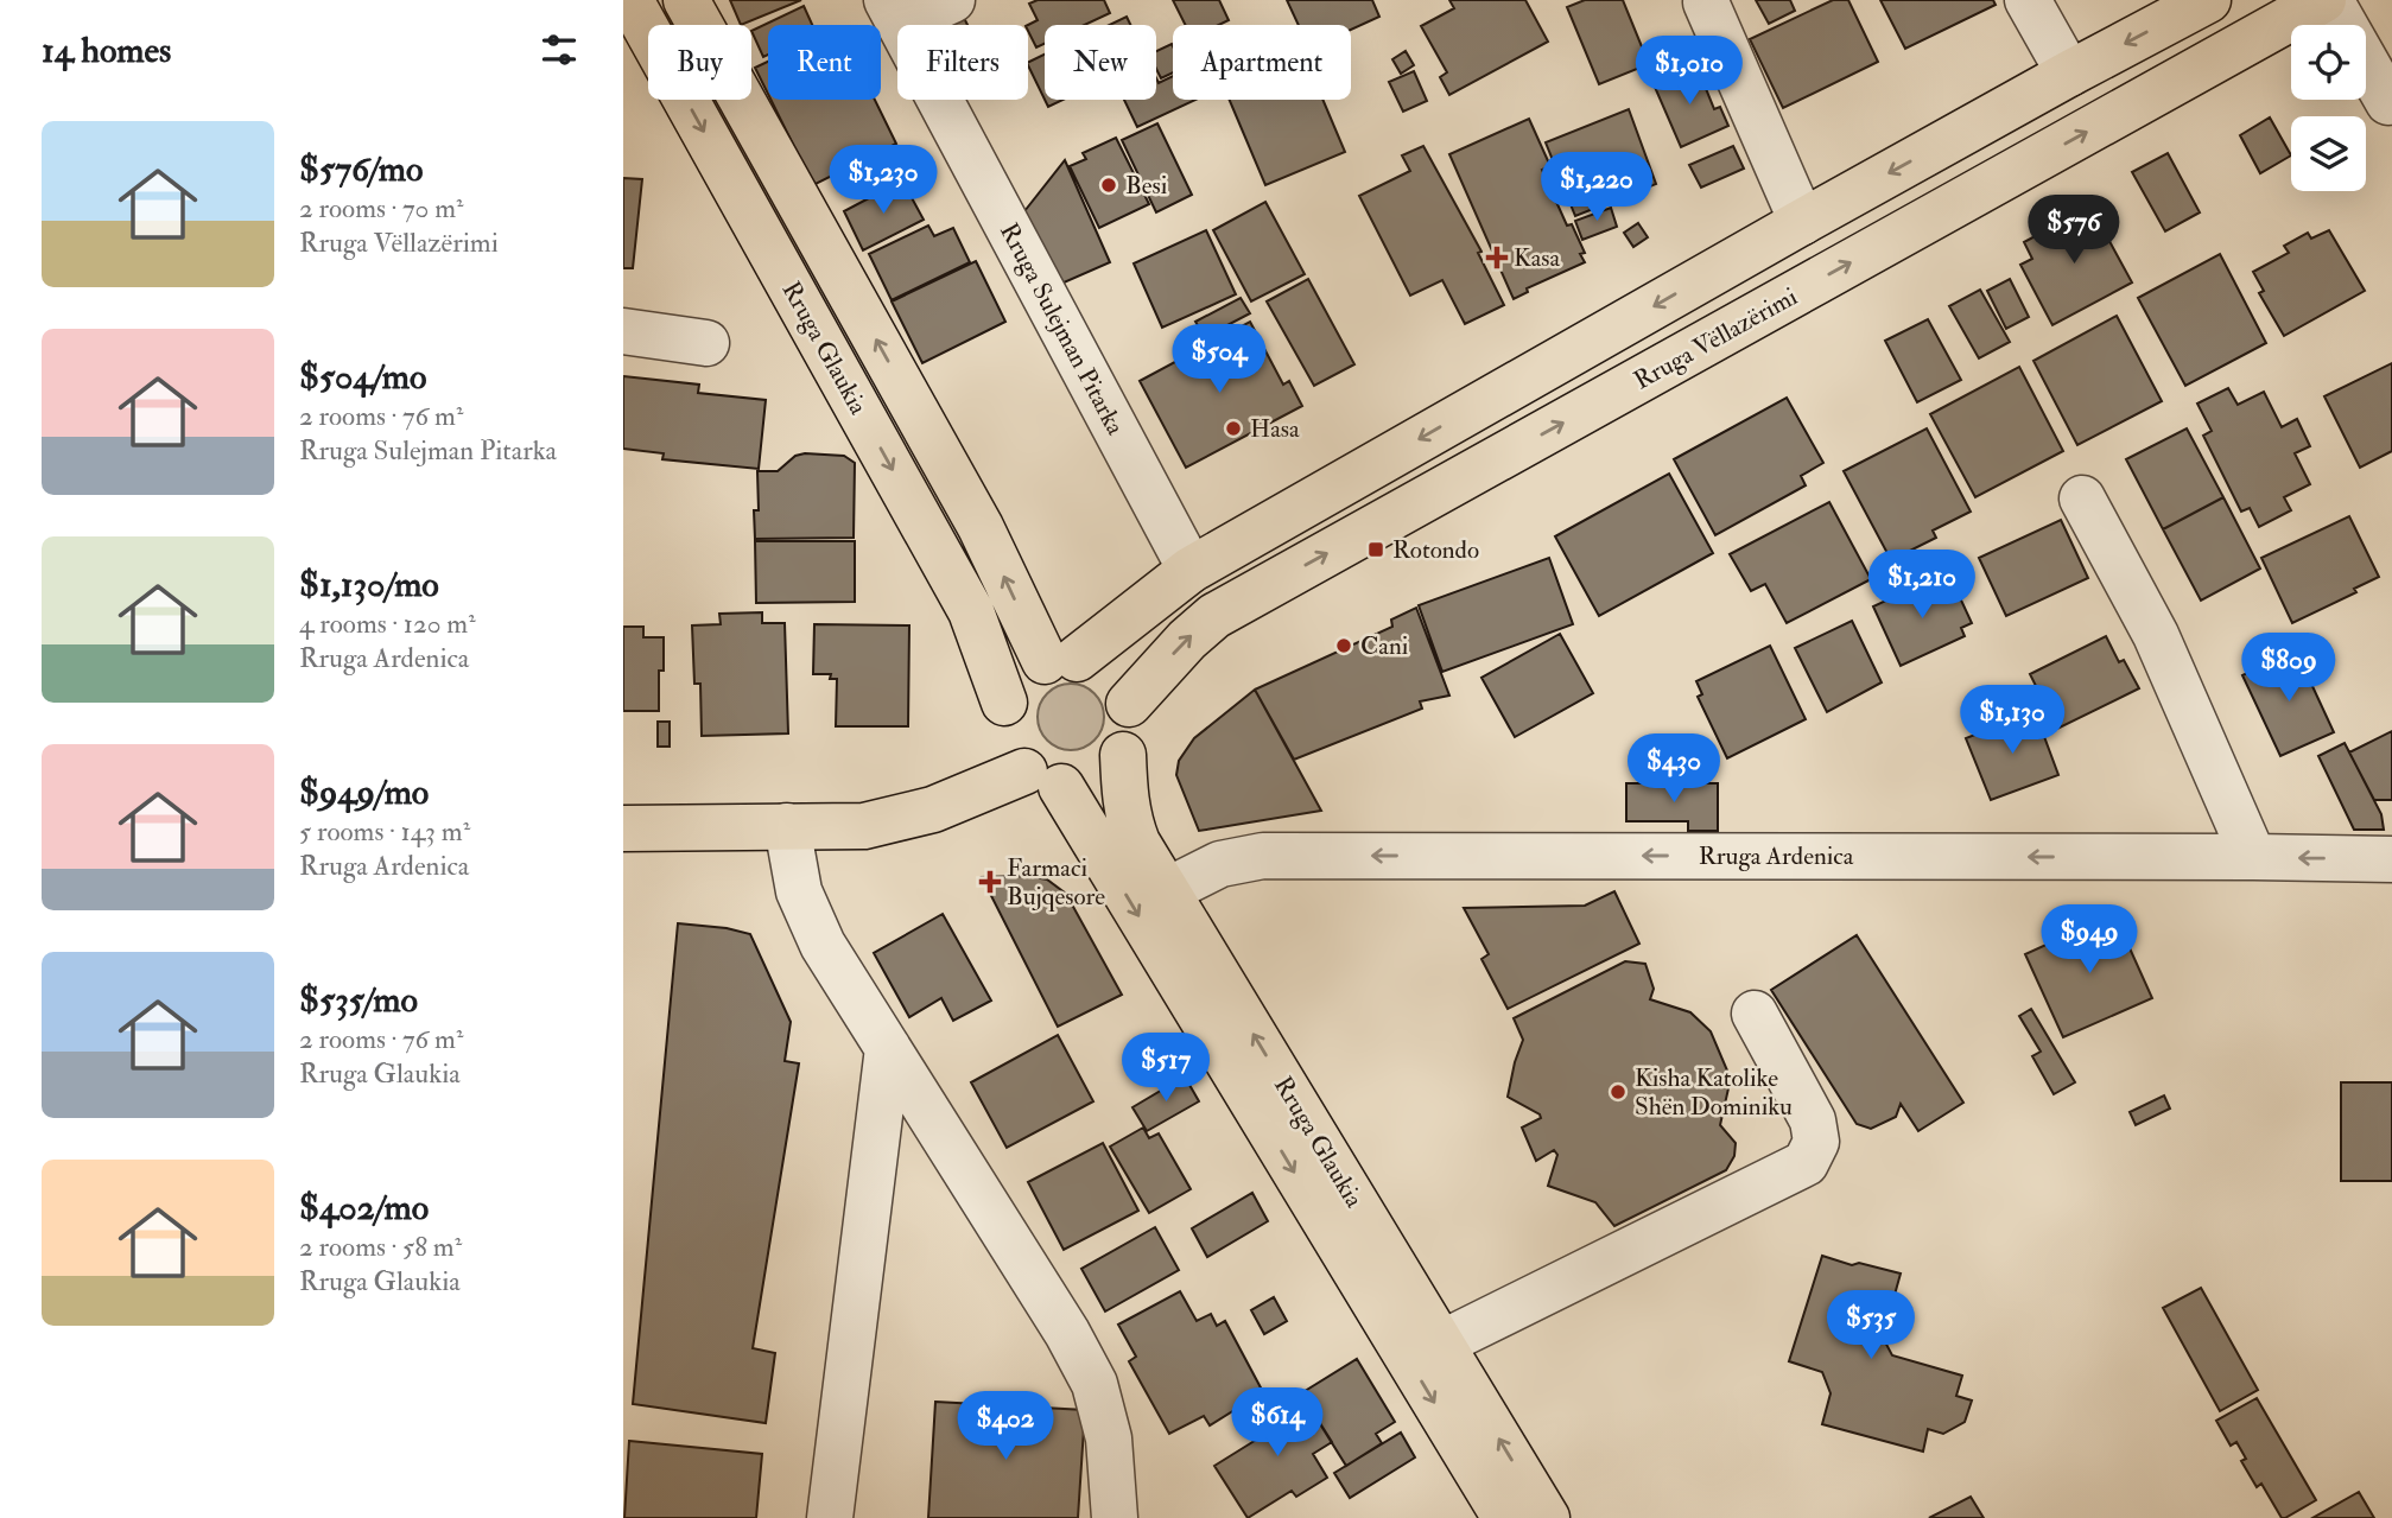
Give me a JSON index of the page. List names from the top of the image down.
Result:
{
  "streets": {
    "main road": ["Rruga Vëllazërimi", "Rruga Glaukia"],
    "street": ["Rruga Sulejman Pitarka", "Rruga Ardenica"]
  },
  "crossings": [
    ["Rruga Vëllazërimi", "Rruga Glaukia"],
    ["Rruga Glaukia", "Rruga Ardenica"]
  ],
  "one_way": ["Rruga Ardenica"],
  "places": {
    "other": [
      "Besi",
      "Hasa",
      "Cani",
      "Kisha Katolike Shën Dominiku"
    ],
    "health": ["Kasa", "Farmaci Bujqesore"],
    "transit": ["Rotondo"]
  },
  "page": {
    "heading": "14 homes",
    "chip": [
      "Buy",
      "Rent",
      "Filters",
      "New",
      "Apartment"
    ],
    "price": [
      "$1,010",
      "$1,230",
      "$1,220",
      "$576",
      "$504",
      "$1,210",
      "$809",
      "$1,130",
      "$430",
      "$949",
      "$517",
      "$535",
      "$614",
      "$402"
    ],
    "list": [
      {
        "name": "$576/mo",
        "note": "2 rooms · 70 m² · Rruga Vëllazërimi"
      },
      {
        "name": "$504/mo",
        "note": "2 rooms · 76 m² · Rruga Sulejman Pitarka"
      },
      {
        "name": "$1,130/mo",
        "note": "4 rooms · 120 m² · Rruga Ardenica"
      },
      {
        "name": "$949/mo",
        "note": "5 rooms · 143 m² · Rruga Ardenica"
      },
      {
        "name": "$535/mo",
        "note": "2 rooms · 76 m² · Rruga Glaukia"
      },
      {
        "name": "$402/mo",
        "note": "2 rooms · 58 m² · Rruga Glaukia"
      }
    ]
  }
}
